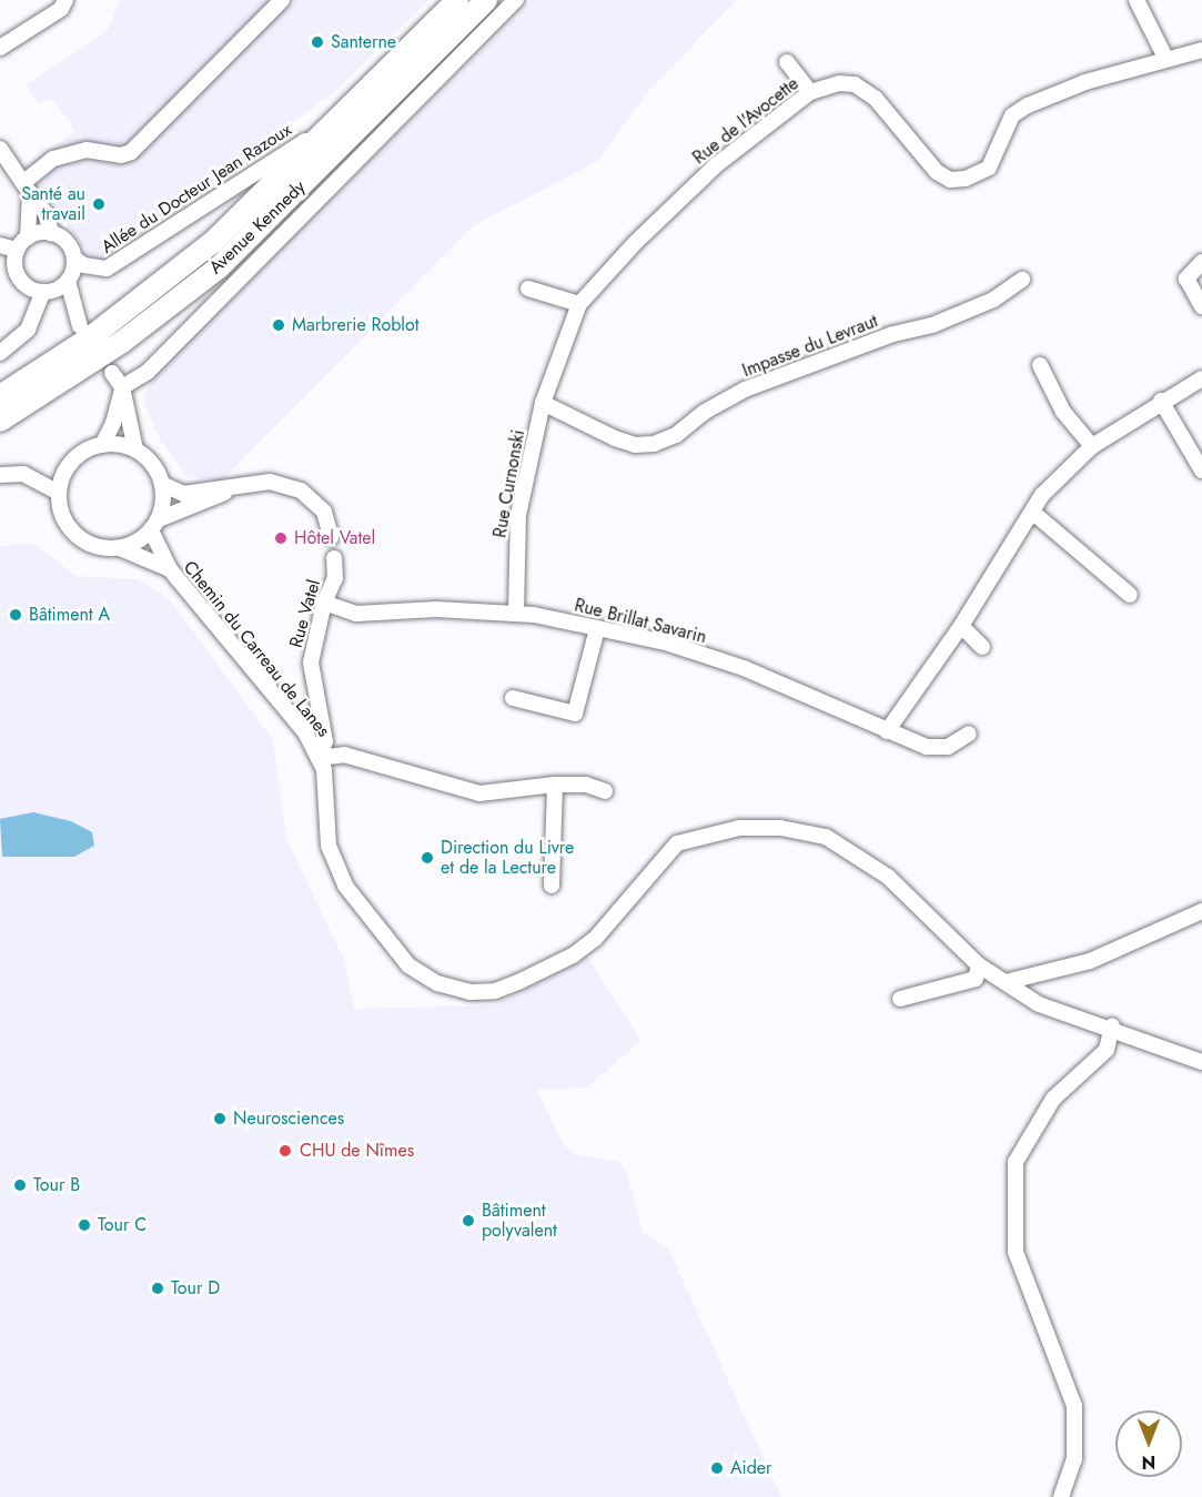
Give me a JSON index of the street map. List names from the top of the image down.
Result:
{
  "streets": {
    "main road": ["Avenue Kennedy"],
    "street": [
      "Rue de l'Avocette",
      "Allée du Docteur Jean Razoux",
      "Impasse du Levraut",
      "Rue Curnonski",
      "Rue Vatel",
      "Rue Brillat Savarin",
      "Chemin du Carreau de Lanes"
    ]
  },
  "crossings": [
    ["Rue de l'Avocette", "Impasse du Levraut"],
    ["Rue de l'Avocette", "Rue Curnonski"],
    ["Allée du Docteur Jean Razoux", "Avenue Kennedy"],
    ["Impasse du Levraut", "Rue Curnonski"],
    ["Rue Curnonski", "Rue Brillat Savarin"],
    ["Rue Vatel", "Rue Brillat Savarin"],
    ["Rue Vatel", "Chemin du Carreau de Lanes"]
  ],
  "places": [
    "Santerne",
    "Santé au travail",
    "Marbrerie Roblot",
    "Hôtel Vatel",
    "Bâtiment A",
    "Direction du Livre et de la Lecture",
    "Neurosciences",
    "CHU de Nîmes",
    "Tour B",
    "Bâtiment polyvalent",
    "Tour C",
    "Tour D",
    "Aider"
  ],
  "north": "bottom"
}
